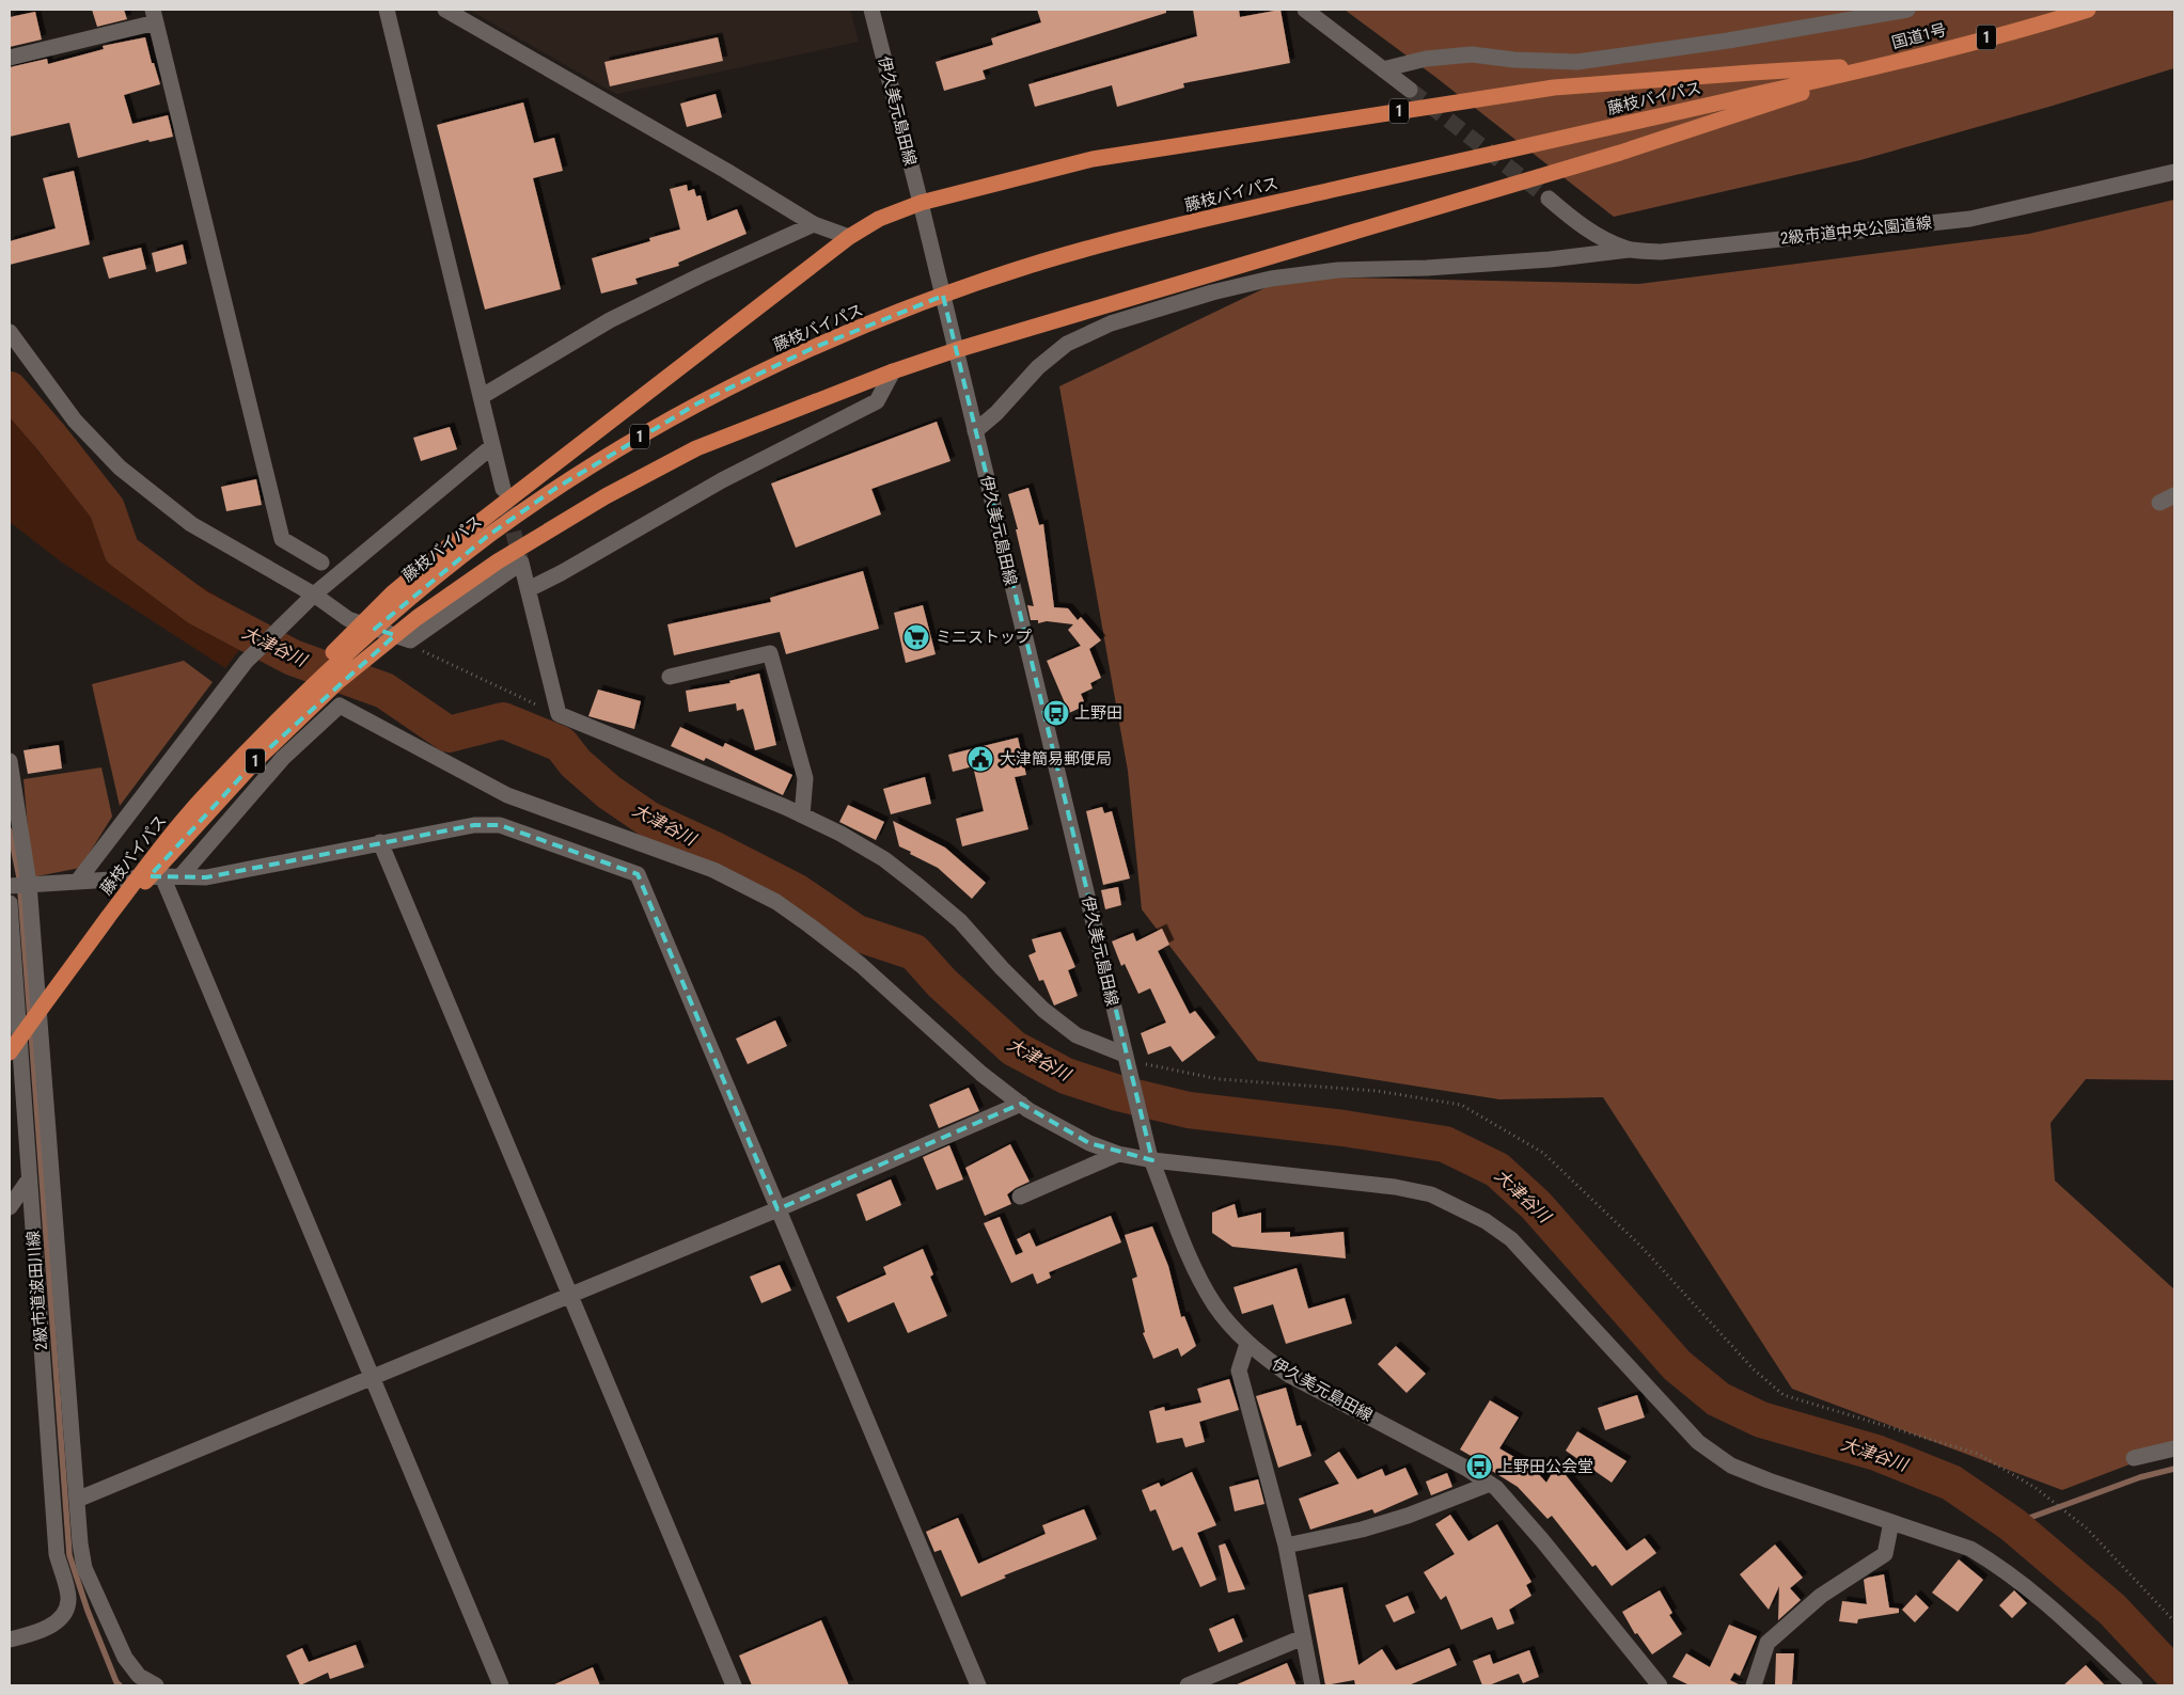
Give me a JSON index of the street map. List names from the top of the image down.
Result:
{
  "streets": {
    "highway": ["国道1号", "1", "藤枝バイパス"],
    "street": ["伊久美元島田線", "2級市道中央公園道線", "2級市道波田川線"]
  },
  "crossings": [
    ["国道1号", "1"],
    ["国道1号", "藤枝バイパス"],
    ["1", "藤枝バイパス"],
    ["1", "伊久美元島田線"]
  ],
  "water": ["大津谷川"],
  "places": {
    "supermarket": ["ミニストップ"],
    "bus stop": ["上野田", "上野田公会堂"],
    "public building": ["大津簡易郵便局"]
  }
}
